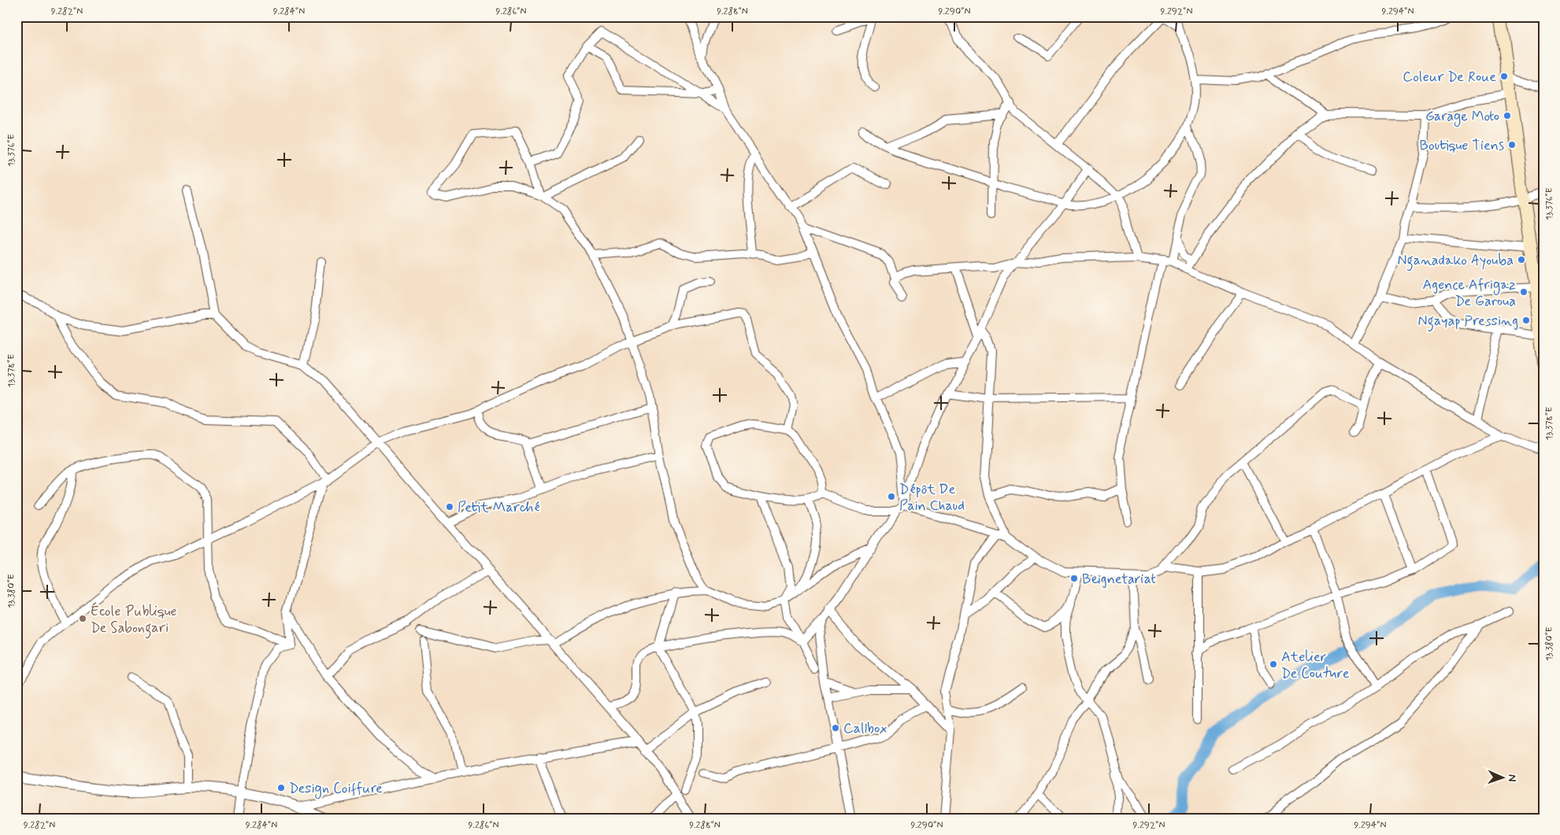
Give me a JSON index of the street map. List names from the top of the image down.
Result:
{
  "places": [
    "Coleur De Roue",
    "Garage Moto",
    "Boutique Tiens",
    "Nganadako Ayouba",
    "Agence Afrigaz De Garoua",
    "Ngayap Pressing",
    "Dépôt De Pain Chaud",
    "Petit Marché",
    "Beignetariat",
    "École Publique De Sabongari",
    "Atelier De Couture",
    "Callbox",
    "Design Coiffure"
  ],
  "north": "right",
  "coordinates": [
    "9.282°N",
    "9.284°N",
    "9.286°N",
    "9.288°N",
    "9.290°N",
    "9.292°N",
    "9.294°N",
    "13.376°E",
    "13.378°E",
    "13.380°E"
  ]
}
